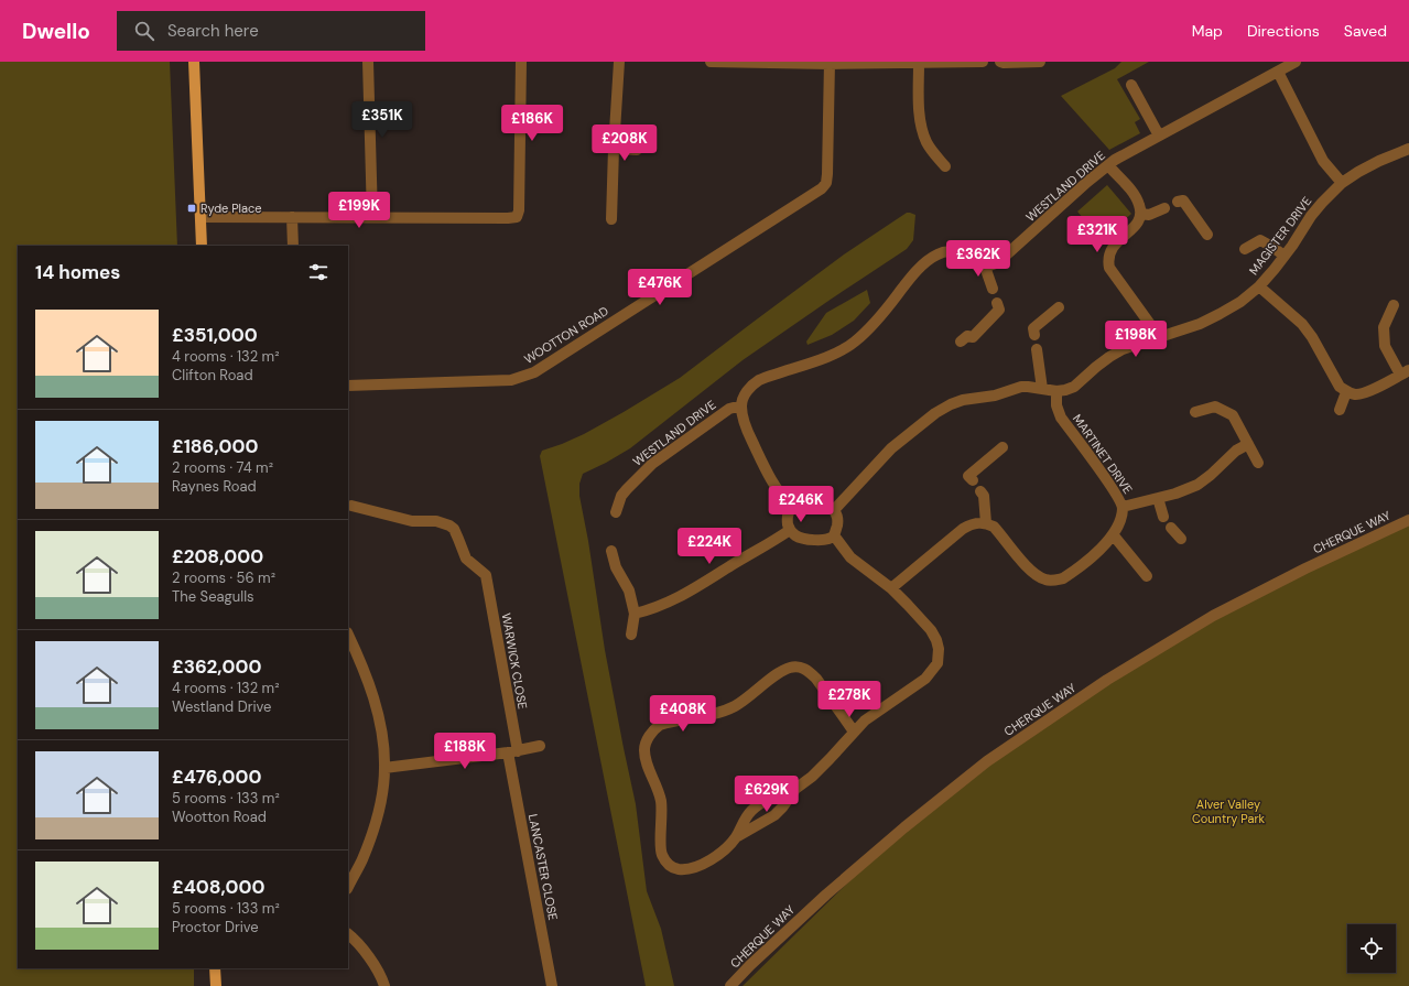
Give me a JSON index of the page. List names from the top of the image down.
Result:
{
  "streets": {
    "street": [
      "WESTLAND DRIVE",
      "MAGISTER DRIVE",
      "WOOTTON ROAD",
      "MARTINET DRIVE",
      "CHERQUE WAY",
      "WARWICK CLOSE",
      "LANCASTER CLOSE"
    ]
  },
  "crossings": [
    ["MAGISTER DRIVE", "MARTINET DRIVE"],
    ["WARWICK CLOSE", "LANCASTER CLOSE"]
  ],
  "parks": ["Alver Valley Country Park"],
  "places": {
    "transit": ["Ryde Place"]
  },
  "page": {
    "header": "Dwello",
    "search": "Search here",
    "nav": ["Map", "Directions", "Saved"],
    "price": [
      "£351K",
      "£186K",
      "£208K",
      "£199K",
      "£321K",
      "£362K",
      "£476K",
      "£198K",
      "£246K",
      "£224K",
      "£278K",
      "£408K",
      "£188K",
      "£629K"
    ],
    "heading": "14 homes",
    "list": [
      {
        "name": "£351,000",
        "note": "4 rooms · 132 m² · Clifton Road"
      },
      {
        "name": "£186,000",
        "note": "2 rooms · 74 m² · Raynes Road"
      },
      {
        "name": "£208,000",
        "note": "2 rooms · 56 m² · The Seagulls"
      },
      {
        "name": "£362,000",
        "note": "4 rooms · 132 m² · Westland Drive"
      },
      {
        "name": "£476,000",
        "note": "5 rooms · 133 m² · Wootton Road"
      },
      {
        "name": "£408,000",
        "note": "5 rooms · 133 m² · Proctor Drive"
      }
    ]
  }
}
